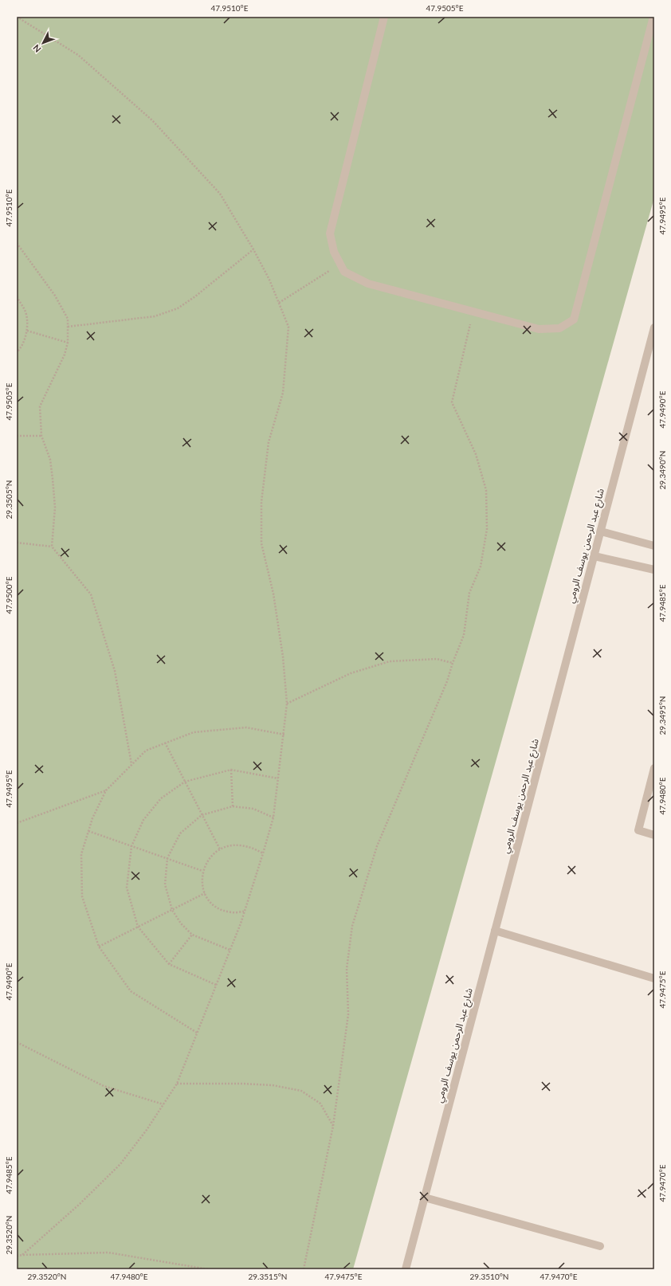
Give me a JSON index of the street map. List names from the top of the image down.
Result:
{
  "streets": {
    "street": ["شارع عبد الرحمن يوسف الرومي"]
  },
  "north": "bottom left",
  "coordinates": [
    "47.9510°E",
    "47.9505°E",
    "47.9495°E",
    "47.9490°E",
    "29.3490°N",
    "29.3505°N",
    "47.9500°E",
    "47.9485°E",
    "29.3495°N",
    "47.9480°E",
    "47.9475°E",
    "47.9470°E",
    "29.3520°N",
    "29.3515°N",
    "29.3510°N"
  ]
}
